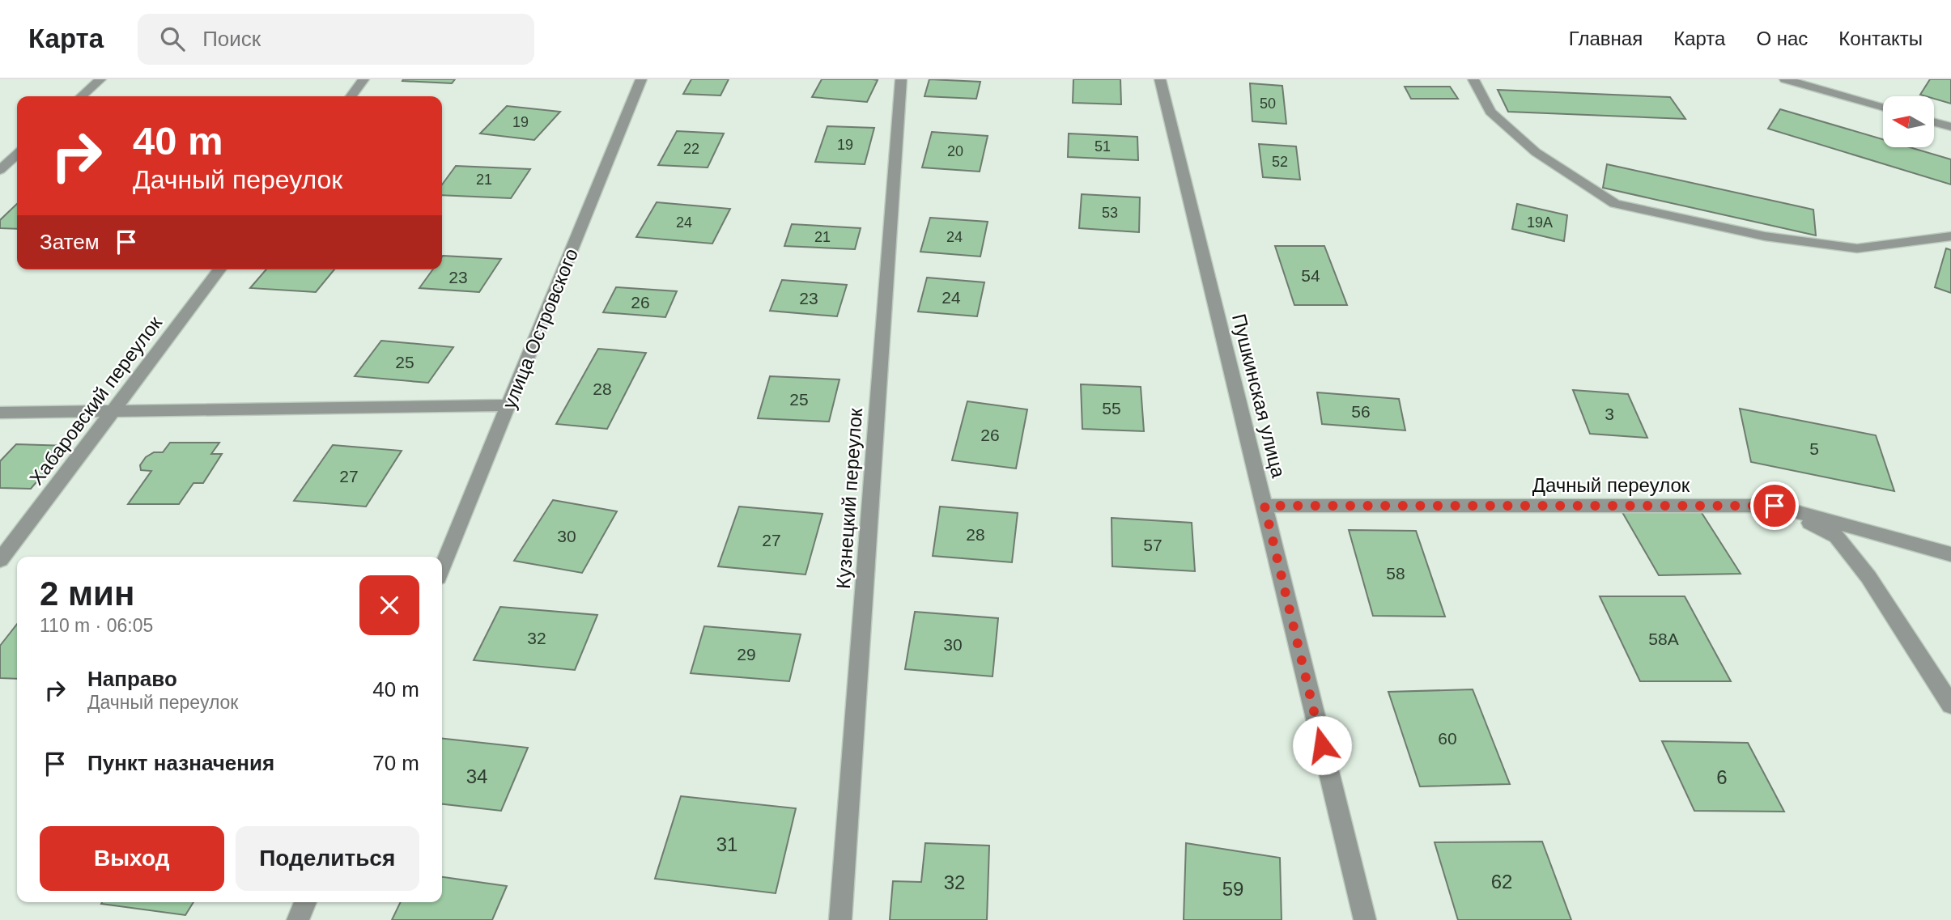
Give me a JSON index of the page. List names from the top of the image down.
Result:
{
  "streets": {
    "street": [
      "улица Островского",
      "Пушкинская улица",
      "Хабаровский переулок",
      "Дачный переулок",
      "Кузнецкий переулок"
    ]
  },
  "crossings": [
    ["Пушкинская улица", "Дачный переулок"]
  ],
  "house_numbers": [
    "50",
    "19",
    "19",
    "51",
    "22",
    "20",
    "52",
    "21",
    "53",
    "24",
    "19А",
    "21",
    "24",
    "54",
    "23",
    "24",
    "23",
    "26",
    "25",
    "28",
    "25",
    "55",
    "56",
    "3",
    "26",
    "5",
    "27",
    "28",
    "30",
    "27",
    "57",
    "58",
    "32",
    "58А",
    "30",
    "29",
    "60",
    "34",
    "6",
    "31",
    "62",
    "32",
    "59"
  ],
  "north": "left",
  "page": {
    "header": "Карта",
    "search": "Поиск",
    "nav": [
      "Главная",
      "Карта",
      "О нас",
      "Контакты"
    ],
    "turn": ["40 m", "Дачный переулок"],
    "then": "Затем",
    "heading": ["2 мин", "110 m · 06:05"],
    "list": [
      {
        "name": "Направо",
        "note": "Дачный переулок",
        "value": "40 m"
      },
      {
        "name": "Пункт назначения",
        "value": "70 m"
      }
    ],
    "buttons": ["Выход", "Поделиться"]
  }
}
